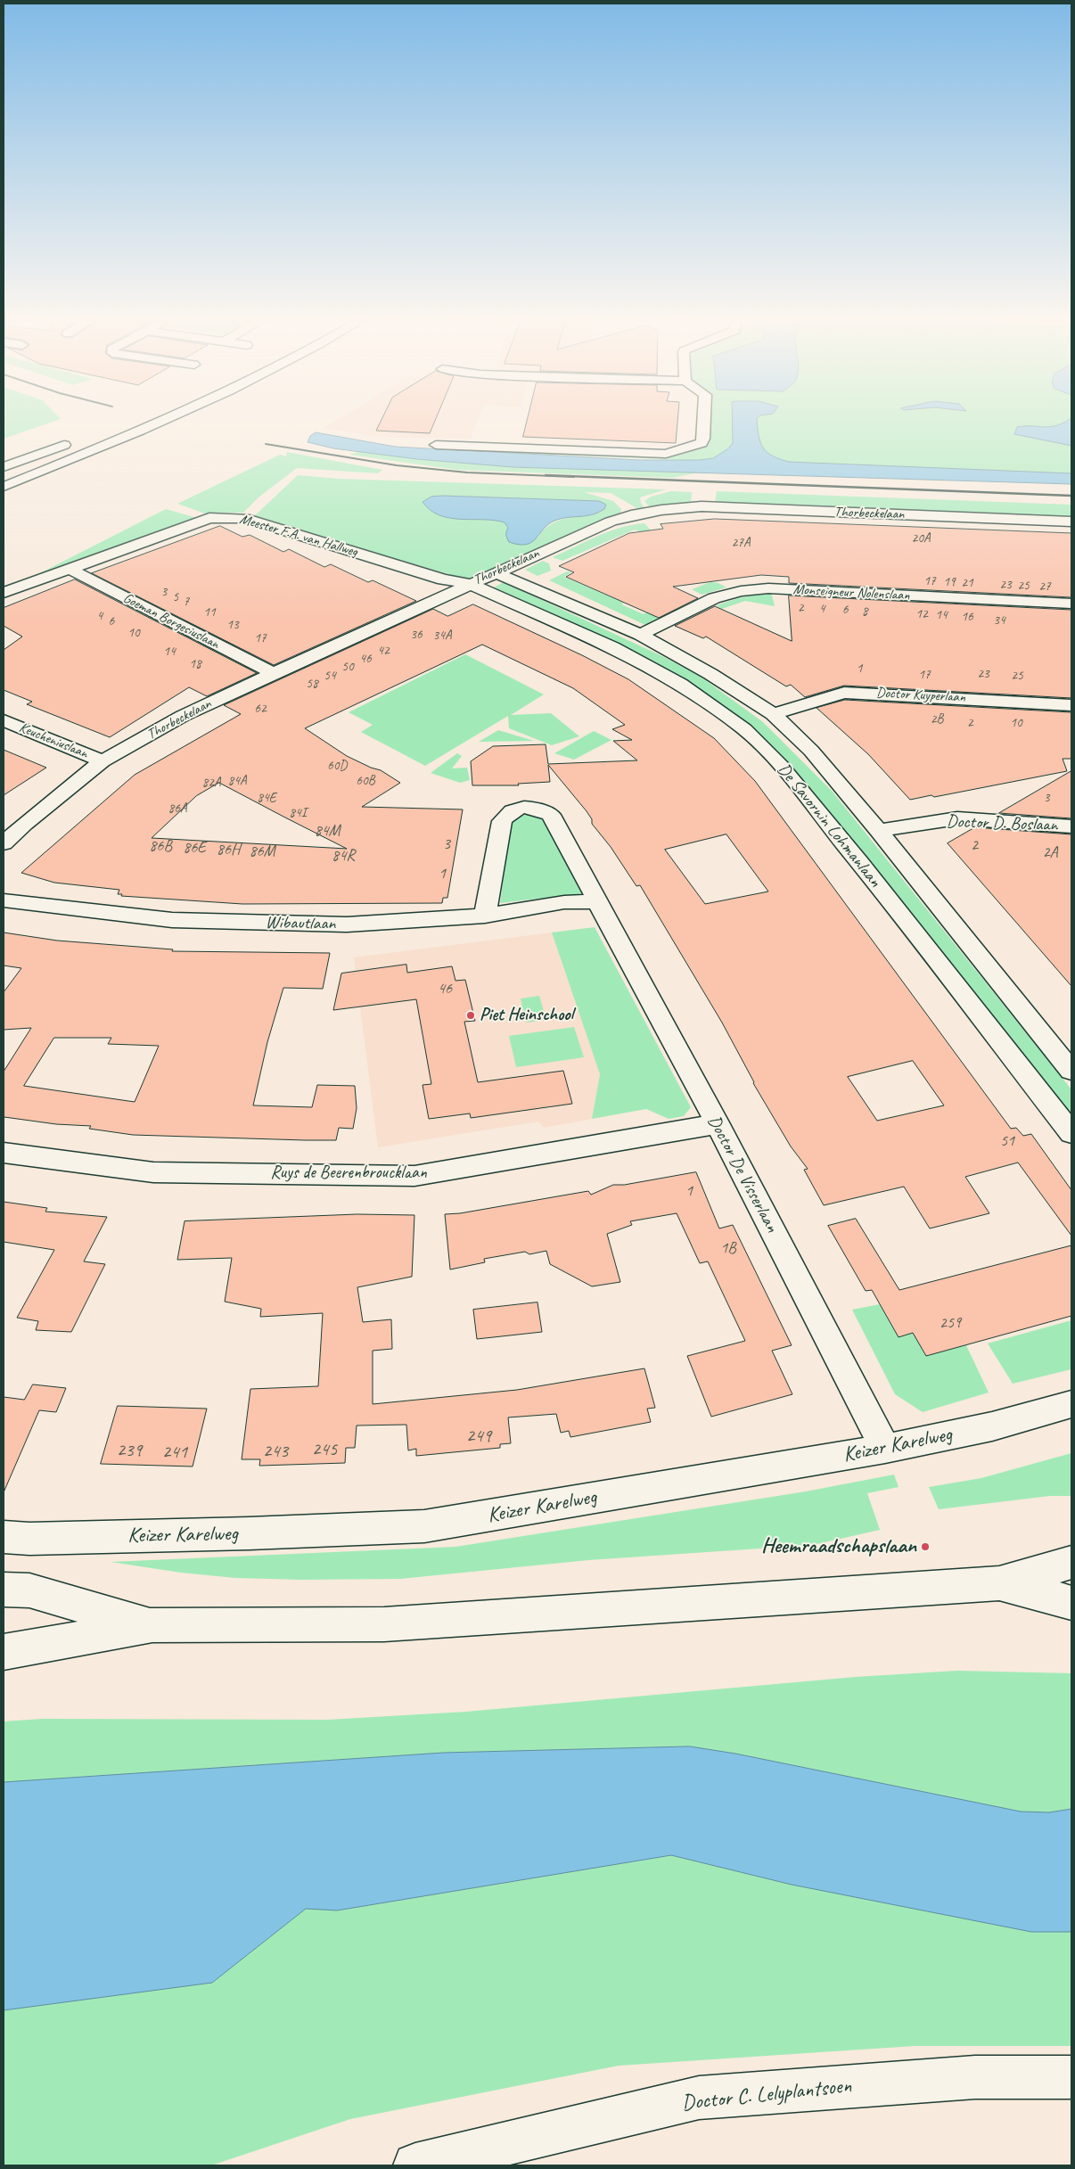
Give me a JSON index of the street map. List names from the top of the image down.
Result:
{
  "streets": {
    "main road": [
      "Thorbeckelaan",
      "Meester F.A. van Hallweg",
      "Monseigneur Nolenslaan",
      "Goeman Borgesiuslaan",
      "Doctor Kuyperlaan",
      "Keucheniuslaan",
      "Doctor D. Boslaan",
      "De Savornin Lohmanlaan",
      "Wibautlaan",
      "Ruys de Beerenbroucklaan",
      "Doctor De Visserlaan",
      "Keizer Karelweg",
      "Doctor C. Lelyplantsoen"
    ]
  },
  "crossings": [
    ["Thorbeckelaan", "Meester F.A. van Hallweg"],
    ["Thorbeckelaan", "Goeman Borgesiuslaan"],
    ["Thorbeckelaan", "Keucheniuslaan"],
    ["Thorbeckelaan", "De Savornin Lohmanlaan"],
    ["Meester F.A. van Hallweg", "Goeman Borgesiuslaan"],
    ["Meester F.A. van Hallweg", "De Savornin Lohmanlaan"],
    ["Monseigneur Nolenslaan", "De Savornin Lohmanlaan"],
    ["Doctor Kuyperlaan", "De Savornin Lohmanlaan"],
    ["Doctor D. Boslaan", "De Savornin Lohmanlaan"],
    ["Wibautlaan", "Doctor De Visserlaan"],
    ["Ruys de Beerenbroucklaan", "Doctor De Visserlaan"],
    ["Doctor De Visserlaan", "Keizer Karelweg"]
  ],
  "places": ["Piet Heinschool", "Heemraadschapslaan"],
  "house_numbers": [
    "20A",
    "27A",
    "17",
    "19",
    "21",
    "23",
    "25",
    "27",
    "3",
    "5",
    "7",
    "2",
    "4",
    "6",
    "8",
    "11",
    "12",
    "14",
    "4",
    "16",
    "34",
    "6",
    "13",
    "10",
    "36",
    "34A",
    "17",
    "42",
    "14",
    "46",
    "18",
    "50",
    "1",
    "23",
    "17",
    "54",
    "25",
    "58",
    "62",
    "2B",
    "2",
    "10",
    "60D",
    "84A",
    "60B",
    "82A",
    "84E",
    "3",
    "86A",
    "84I",
    "84M",
    "3",
    "2",
    "86B",
    "86E",
    "86H",
    "86M",
    "2A",
    "84R",
    "1",
    "46",
    "51",
    "1",
    "1B",
    "259",
    "249",
    "245",
    "239",
    "243",
    "241"
  ]
}
